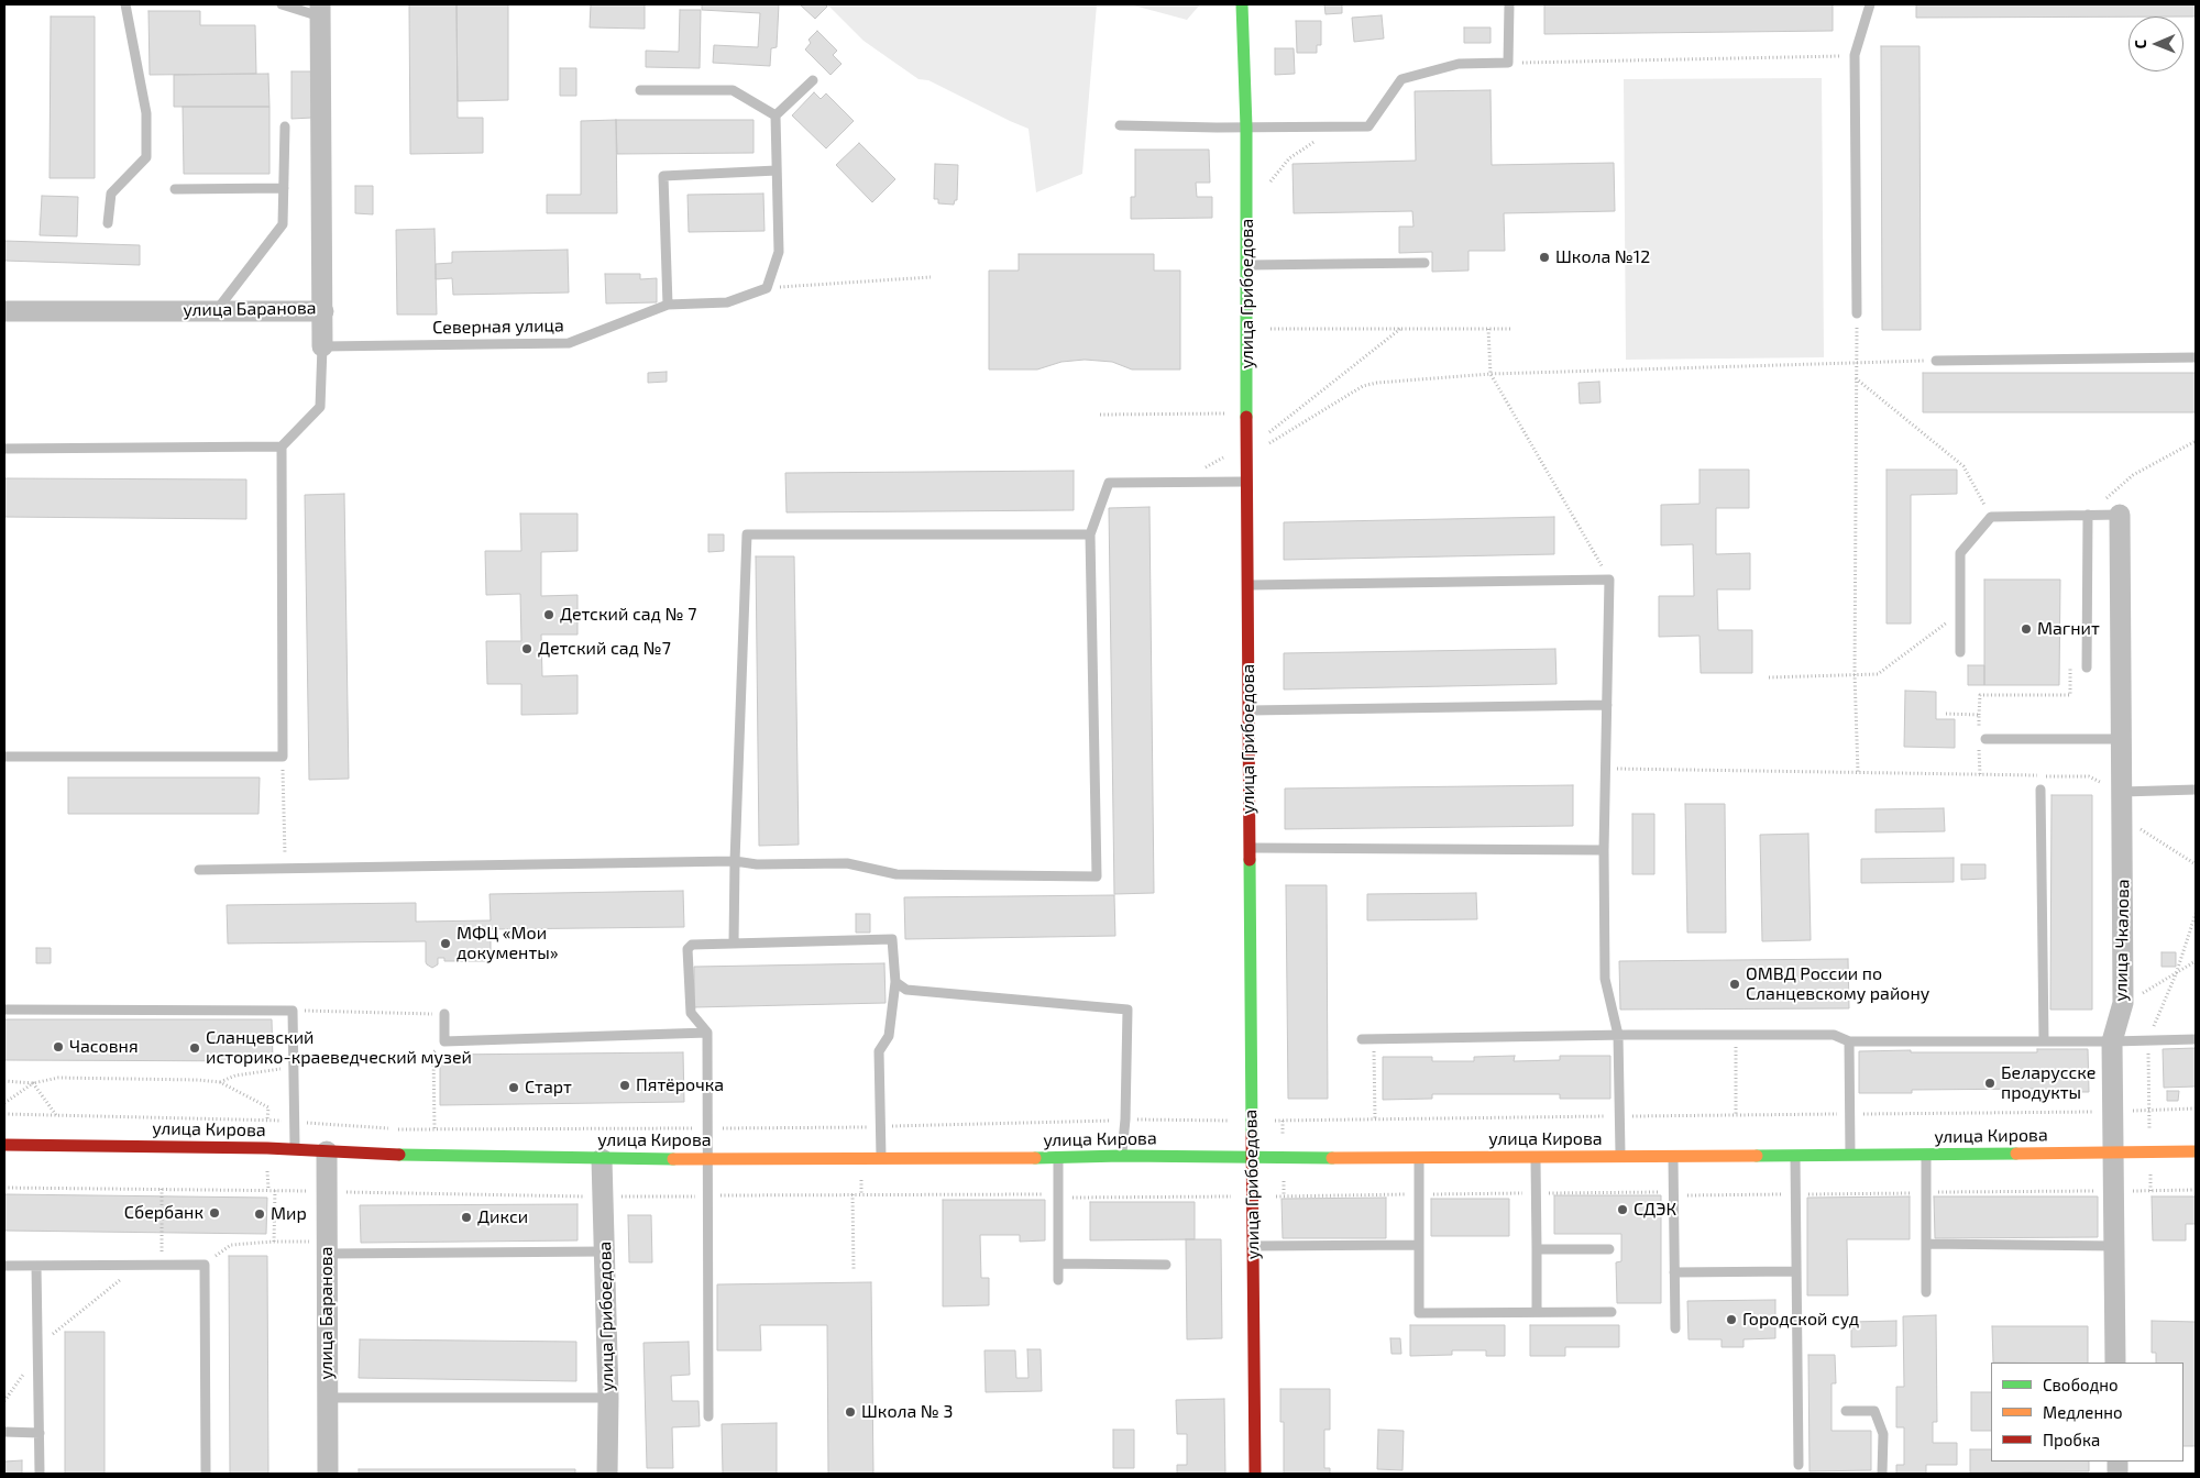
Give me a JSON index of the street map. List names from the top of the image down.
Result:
{
  "streets": {
    "street": [
      "улица Грибоедова",
      "улица Баранова",
      "улица Чкалова",
      "улица Кирова"
    ],
    "lane": ["Северная улица"]
  },
  "crossings": [
    ["улица Грибоедова", "улица Кирова"],
    ["улица Баранова", "улица Кирова"],
    ["улица Чкалова", "улица Кирова"]
  ],
  "places": [
    "Школа №12",
    "Детский сад № 7",
    "Магнит",
    "Детский сад №7",
    "МФЦ «Мои документы»",
    "ОМВД России по Сланцевскому району",
    "Часовня",
    "Сланцевский историко-краеведческий музей",
    "Беларусске продукты",
    "Пятёрочка",
    "Старт",
    "СДЭК",
    "Сбербанк",
    "Мир",
    "Дикси",
    "Городской суд",
    "Школа № 3"
  ],
  "legend": ["Свободно", "Медленно", "Пробка"],
  "north": "left"
}
